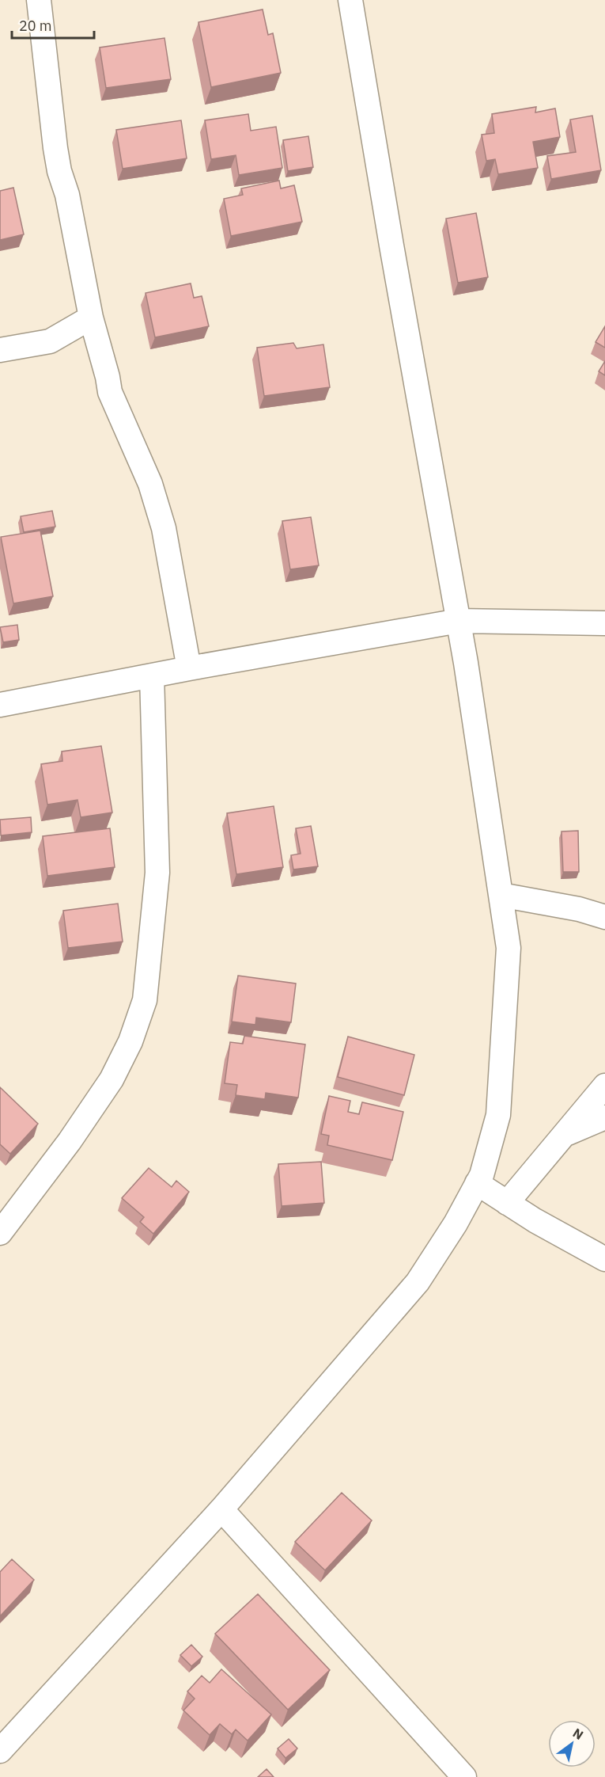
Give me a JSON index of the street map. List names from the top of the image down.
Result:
{
  "scale_bar": "20 m",
  "north": "top right"
}
